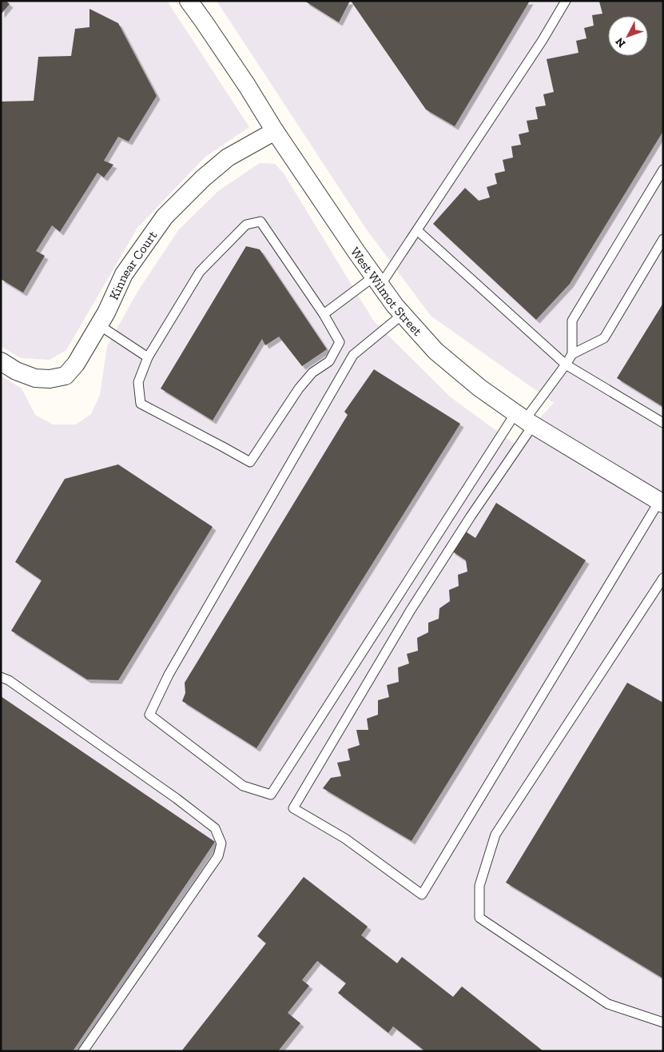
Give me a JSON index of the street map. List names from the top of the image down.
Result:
{
  "streets": {
    "street": ["Kinnear Court", "West Wilmot Street"]
  },
  "crossings": [
    ["Kinnear Court", "West Wilmot Street"]
  ],
  "north": "bottom left"
}
